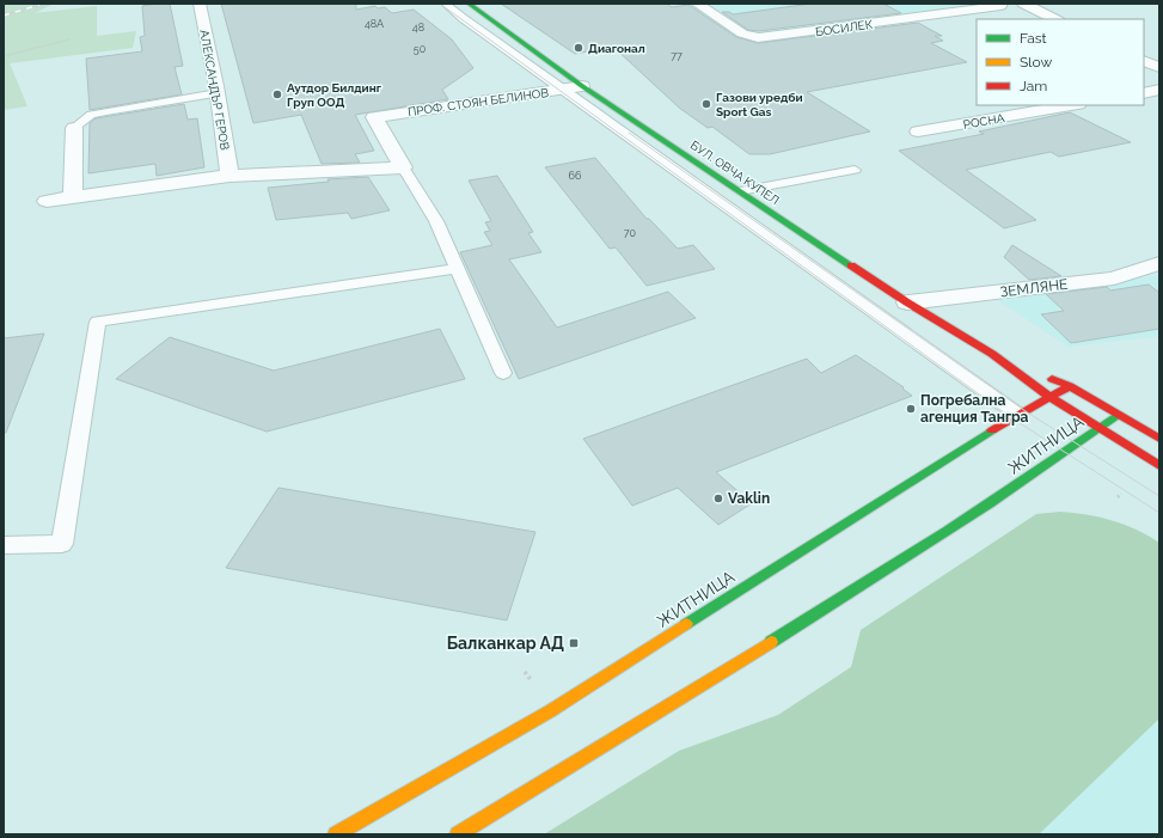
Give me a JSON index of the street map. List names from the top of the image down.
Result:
{
  "streets": {
    "main road": ["БУЛ. ОВЧА КУПЕЛ", "ЖИТНИЦА"],
    "street": [
      "БОСИЛЕК",
      "АЛЕКСАНДЪР ГЕРОВ",
      "ПРОФ. СТОЯН БЕЛИНОВ",
      "РОСНА",
      "ЗЕМЛЯНЕ"
    ]
  },
  "crossings": [
    ["ПРОФ. СТОЯН БЕЛИНОВ", "БУЛ. ОВЧА КУПЕЛ"],
    ["БУЛ. ОВЧА КУПЕЛ", "ЗЕМЛЯНЕ"],
    ["БУЛ. ОВЧА КУПЕЛ", "ЖИТНИЦА"]
  ],
  "places": {
    "other": [
      "Диагонал",
      "Аутдор Билдинг Груп ООД",
      "Газови уредби Sport Gas",
      "Погребална агенция Тангра",
      "Vaklin"
    ],
    "transit": ["Балканкар АД"]
  },
  "house_numbers": [
    "48А",
    "48",
    "50",
    "77",
    "66",
    "70"
  ],
  "legend": ["Fast", "Slow", "Jam"]
}
